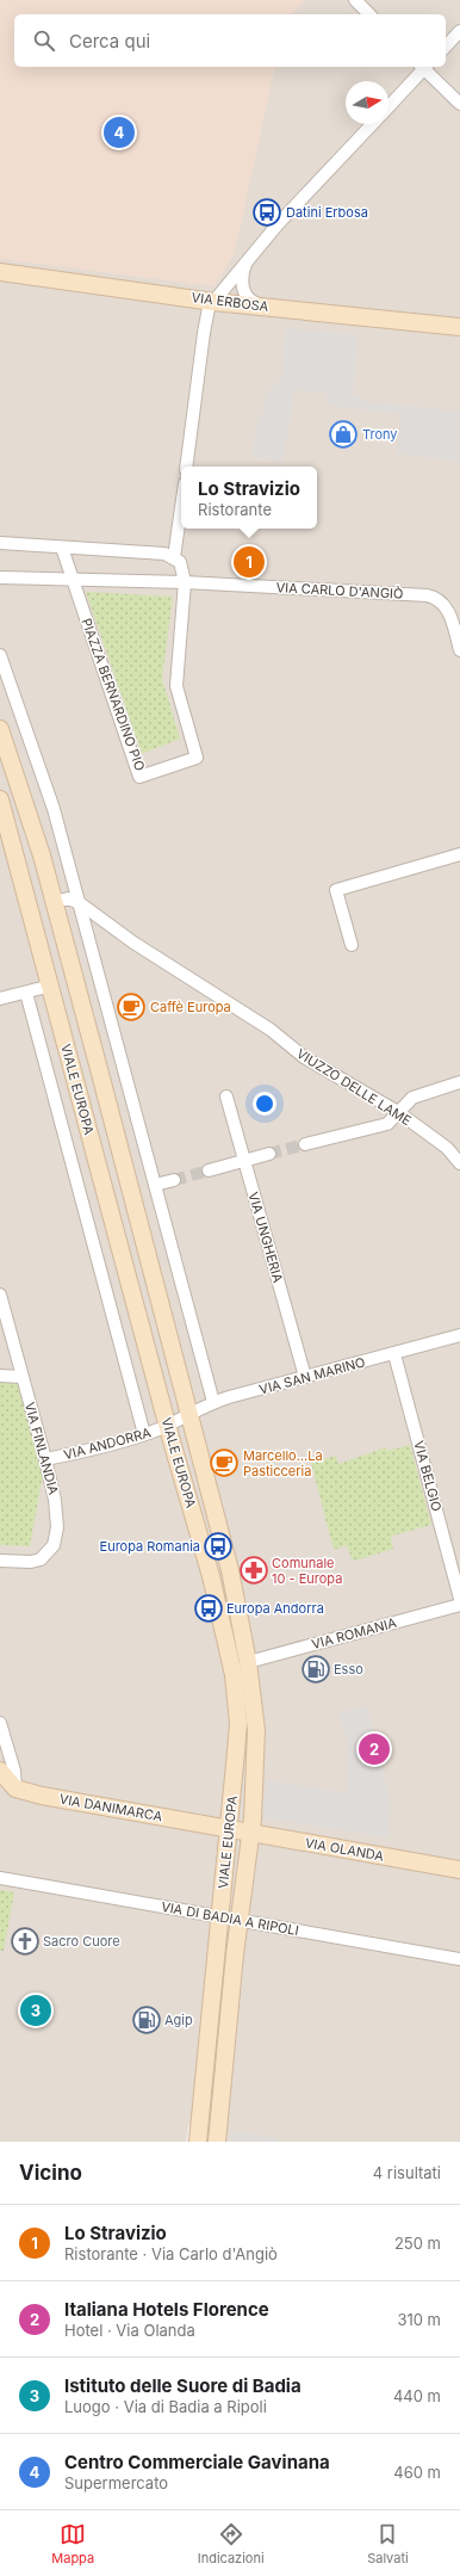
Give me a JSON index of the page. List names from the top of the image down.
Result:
{
  "streets": {
    "main road": [
      "VIA ERBOSA",
      "VIALE EUROPA",
      "VIA DANIMARCA",
      "VIA OLANDA"
    ],
    "street": [
      "VIA CARLO D'ANGIÒ",
      "PIAZZA BERNARDINO PIO",
      "VIUZZO DELLE LAME",
      "VIA UNGHERIA",
      "VIA SAN MARINO",
      "VIA ANDORRA",
      "VIA FINLANDIA",
      "VIA BELGIO",
      "VIA ROMANIA",
      "VIA DI BADIA A RIPOLI"
    ]
  },
  "crossings": [
    ["VIA CARLO D'ANGIÒ", "PIAZZA BERNARDINO PIO"],
    ["VIALE EUROPA", "VIA SAN MARINO"],
    ["VIALE EUROPA", "VIA ANDORRA"],
    ["VIALE EUROPA", "VIA ROMANIA"],
    ["VIALE EUROPA", "VIA DANIMARCA"],
    ["VIALE EUROPA", "VIA OLANDA"],
    ["VIALE EUROPA", "VIA DI BADIA A RIPOLI"],
    ["VIA UNGHERIA", "VIA SAN MARINO"],
    ["VIA SAN MARINO", "VIA ANDORRA"],
    ["VIA SAN MARINO", "VIA BELGIO"],
    ["VIA ANDORRA", "VIA FINLANDIA"],
    ["VIA DANIMARCA", "VIA OLANDA"]
  ],
  "places": {
    "bus stop": ["Datini Erbosa", "Europa Romania", "Europa Andorra"],
    "shop": ["Trony"],
    "cafe": ["Caffè Europa", "Marcello...La Pasticceria"],
    "pharmacy": ["Comunale 10 - Europa"],
    "fuel station": ["Esso", "Agip"],
    "church": ["Sacro Cuore"]
  },
  "north": "right",
  "page": {
    "search": "Cerca qui",
    "pins": [
      "4",
      "1",
      "2",
      "3"
    ],
    "popup": ["Lo Stravizio", "Ristorante"],
    "heading": ["Vicino", "4 risultati"],
    "list": [
      {
        "mark": "1",
        "name": "Lo Stravizio",
        "note": "Ristorante · Via Carlo d'Angiò",
        "value": "250 m"
      },
      {
        "mark": "2",
        "name": "Italiana Hotels Florence",
        "note": "Hotel · Via Olanda",
        "value": "310 m"
      },
      {
        "mark": "3",
        "name": "Istituto delle Suore di Badia",
        "note": "Luogo · Via di Badia a Ripoli",
        "value": "440 m"
      },
      {
        "mark": "4",
        "name": "Centro Commerciale Gavinana",
        "note": "Supermercato",
        "value": "460 m"
      }
    ],
    "nav": ["Mappa", "Indicazioni", "Salvati"]
  }
}
